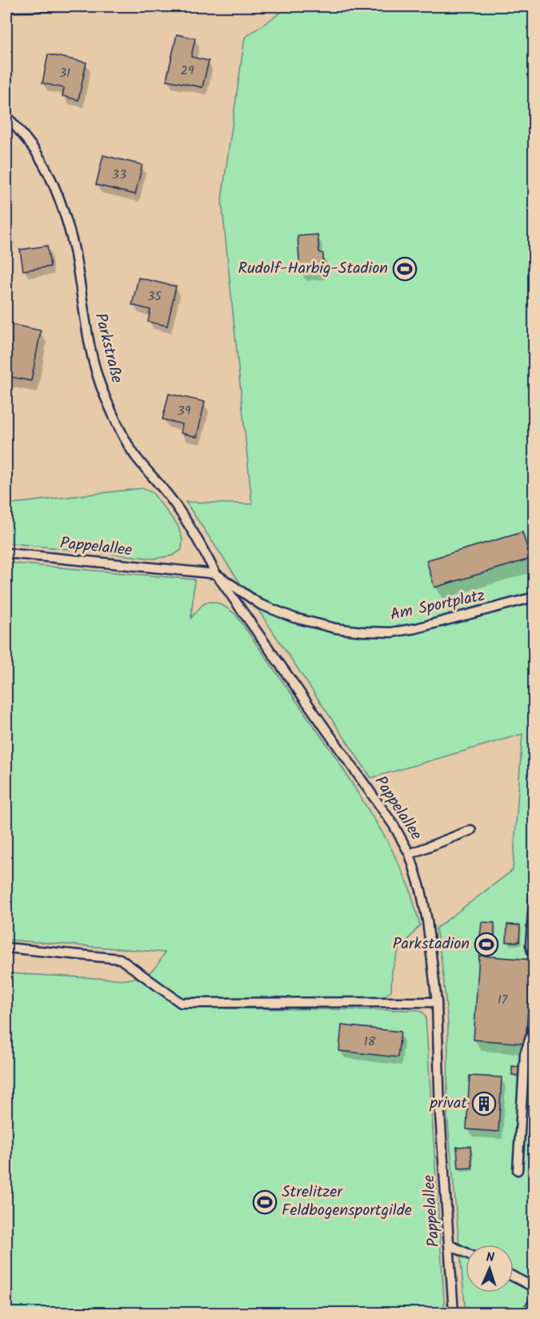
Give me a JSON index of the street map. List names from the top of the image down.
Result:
{
  "streets": {
    "lane": ["Parkstraße", "Pappelallee", "Am Sportplatz"]
  },
  "crossings": [
    ["Parkstraße", "Pappelallee"],
    ["Parkstraße", "Am Sportplatz"],
    ["Pappelallee", "Am Sportplatz"]
  ],
  "places": {
    "sports": ["Rudolf-Harbig-Stadion", "Parkstadion", "Strelitzer Feldbogensportgilde"],
    "building": ["privat"]
  },
  "house_numbers": [
    "29",
    "31",
    "33",
    "35",
    "39",
    "17",
    "18"
  ],
  "north": "top"
}
